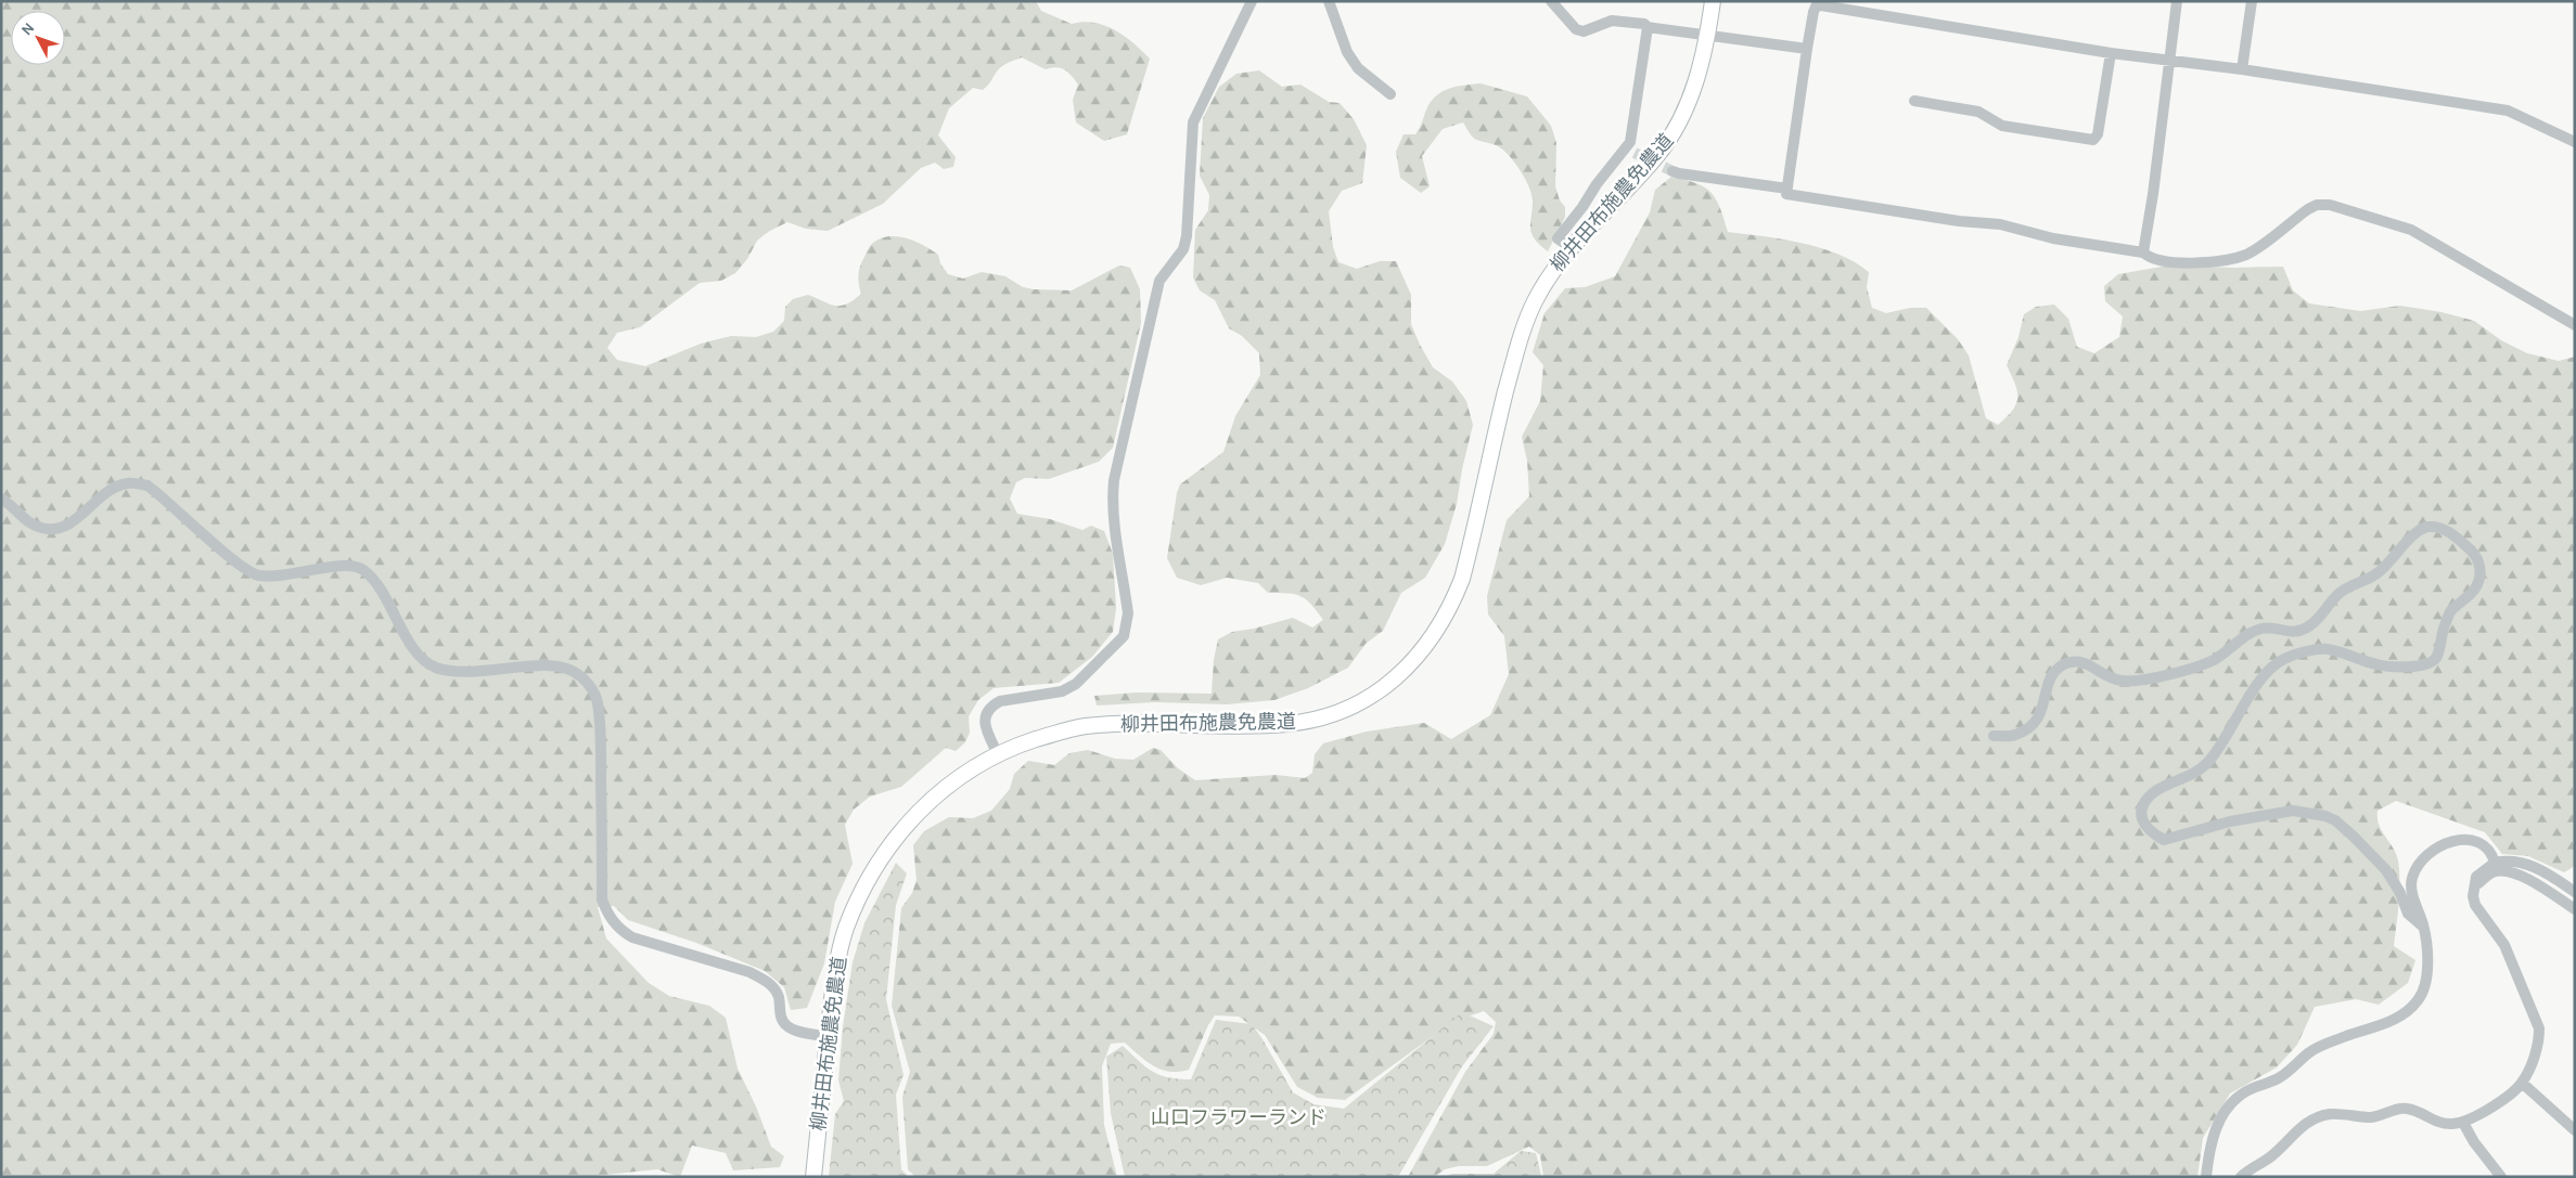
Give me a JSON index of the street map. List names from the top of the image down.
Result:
{
  "streets": {
    "street": ["柳井田布施農免農道"]
  },
  "parks": ["山口フラワーランド"],
  "north": "top left"
}
